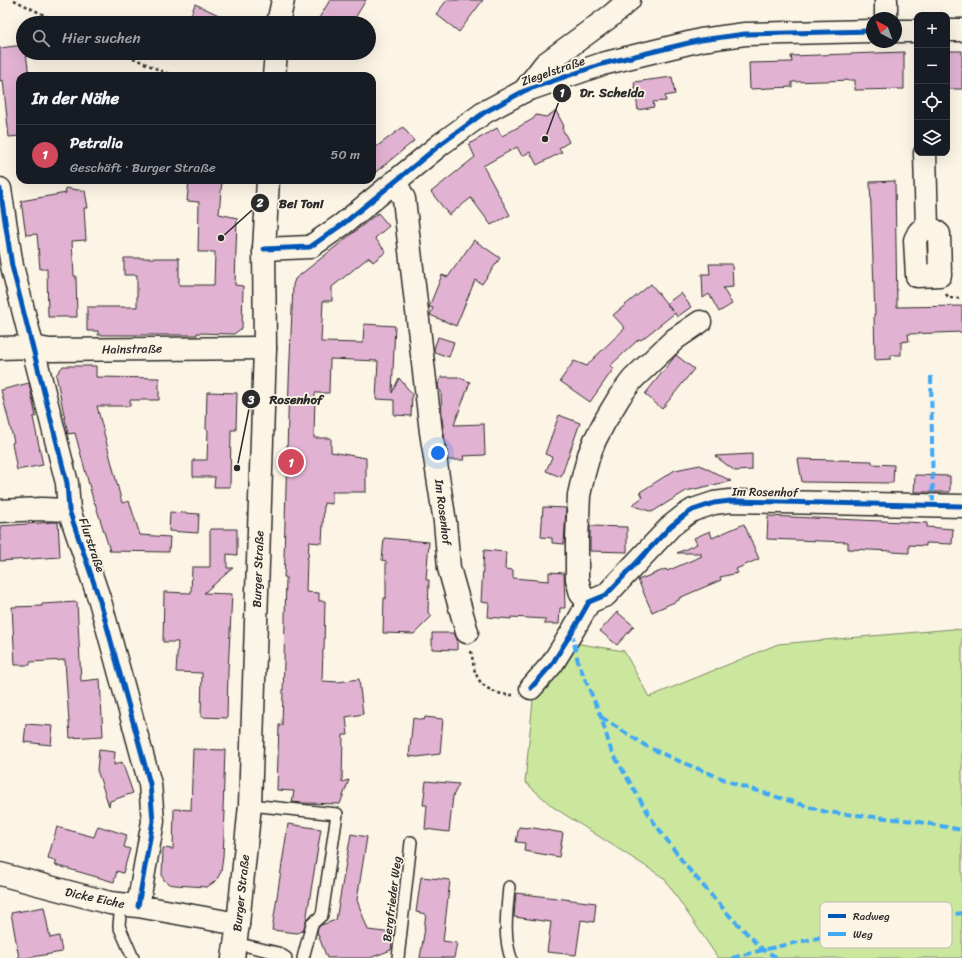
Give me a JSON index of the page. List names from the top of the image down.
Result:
{
  "streets": {
    "street": [
      "Ziegelstraße",
      "Hainstraße",
      "Im Rosenhof",
      "Flurstraße",
      "Burger Straße",
      "Dicke Eiche"
    ],
    "lane": ["Bergfrieder Weg"]
  },
  "crossings": [
    ["Ziegelstraße", "Im Rosenhof"],
    ["Ziegelstraße", "Burger Straße"],
    ["Hainstraße", "Flurstraße"],
    ["Hainstraße", "Burger Straße"],
    ["Flurstraße", "Dicke Eiche"],
    ["Burger Straße", "Dicke Eiche"]
  ],
  "places": ["Dr. Scheida", "Bei Toni", "Rosenhof"],
  "legend": ["Radweg", "Weg"],
  "north": "top left",
  "page": {
    "map_buttons": ["+", "−"],
    "search": "Hier suchen",
    "heading": "In der Nähe",
    "list": [
      {
        "mark": "1",
        "name": "Petralia",
        "note": "Geschäft · Burger Straße",
        "value": "50 m"
      }
    ],
    "pins": "1"
  }
}
